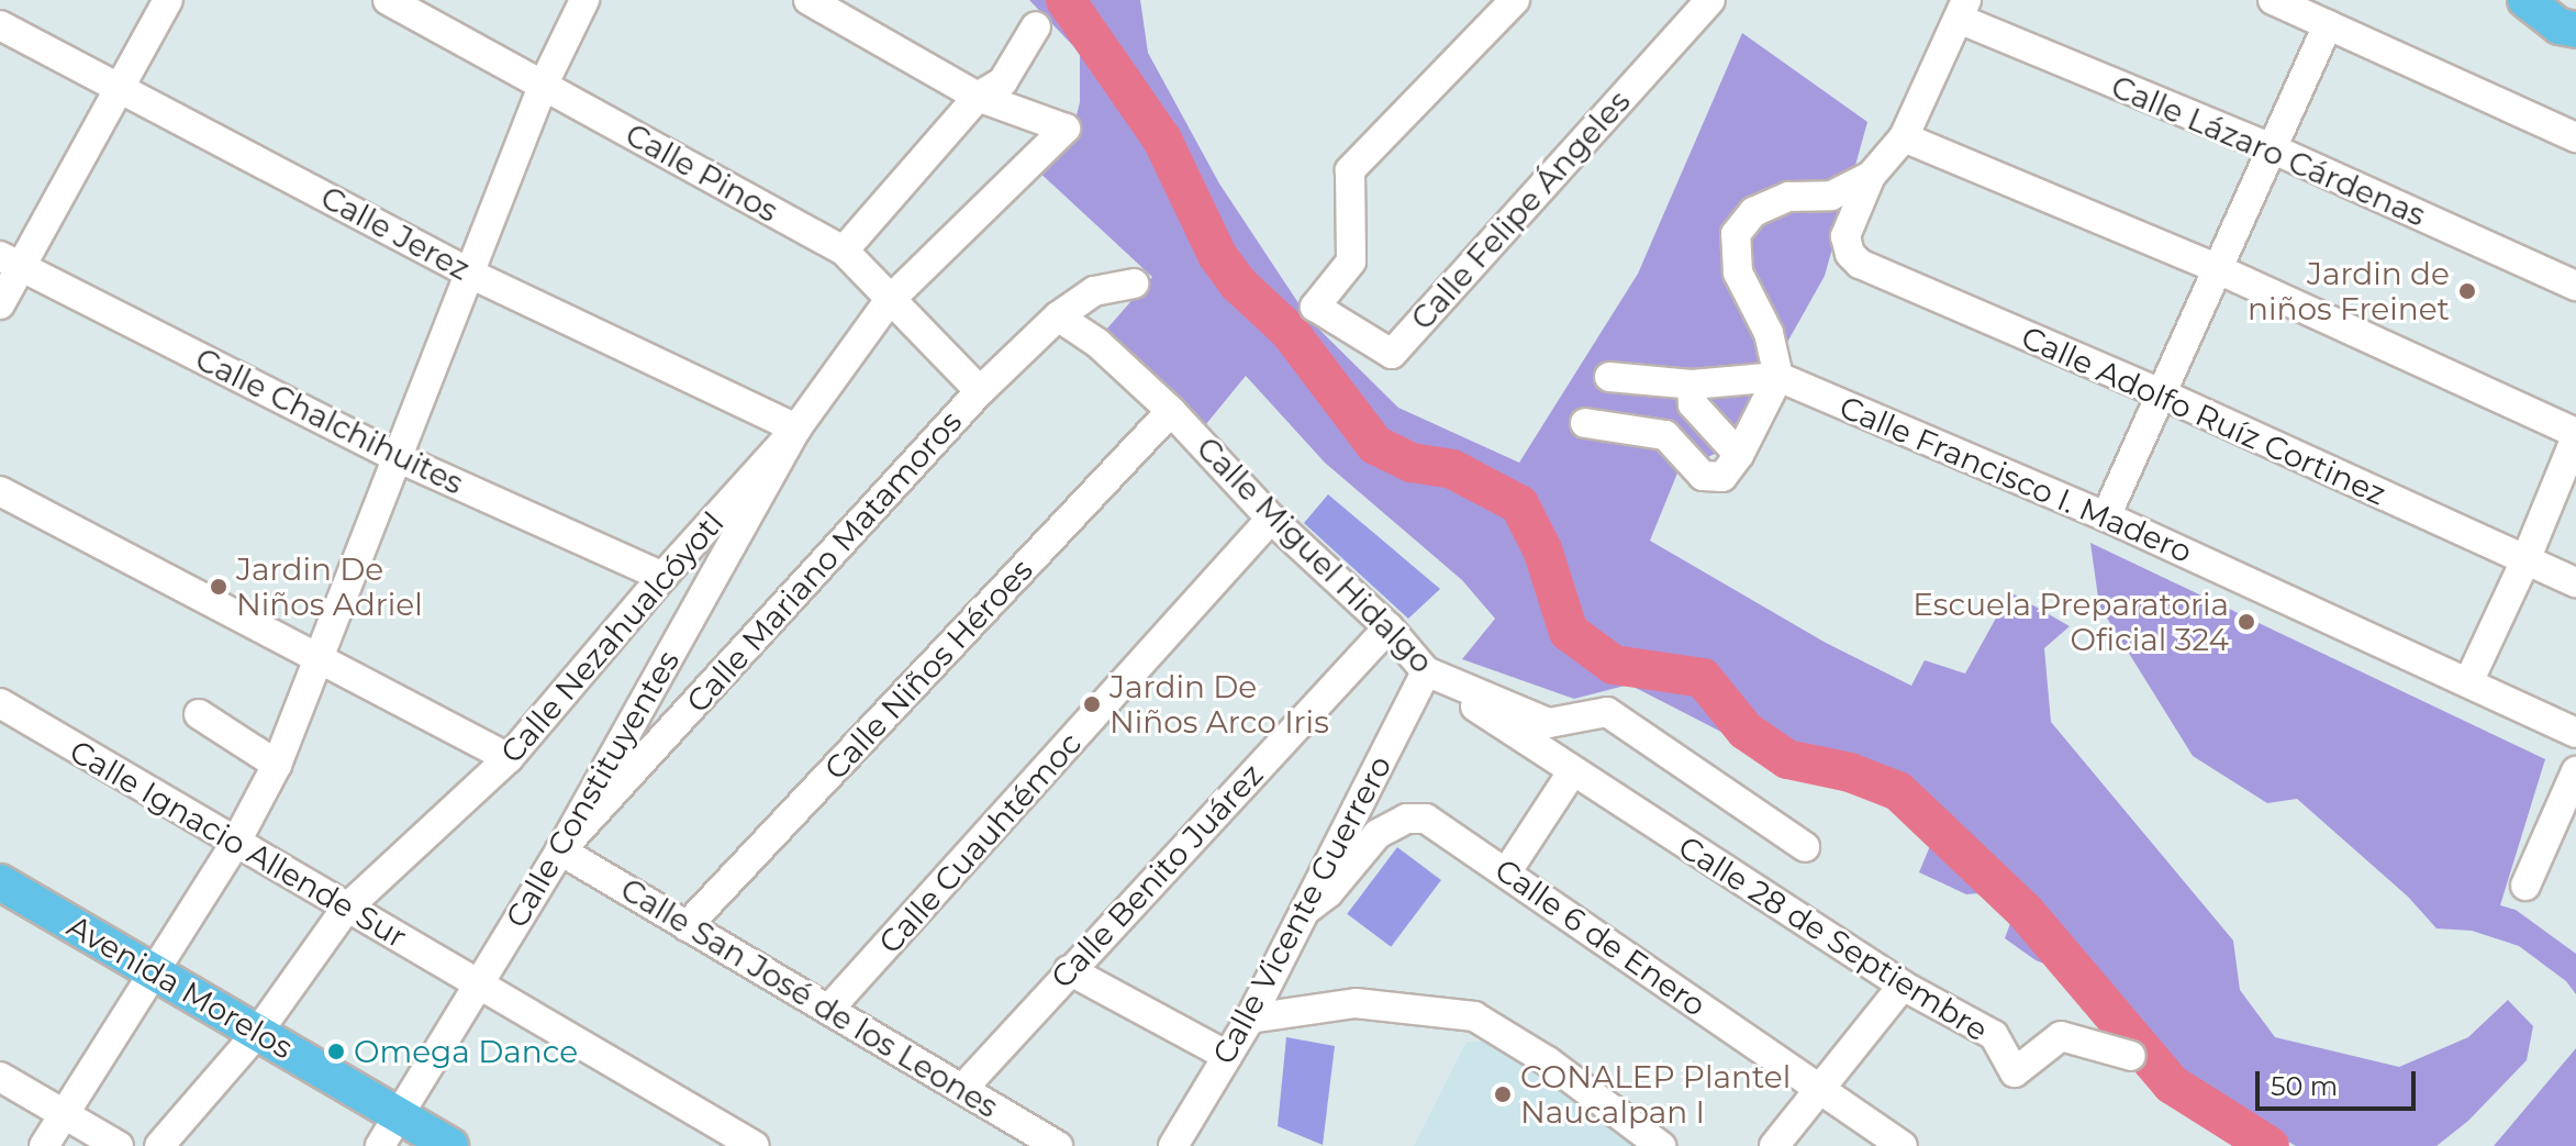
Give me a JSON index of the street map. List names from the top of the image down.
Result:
{
  "streets": {
    "main road": ["Avenida Morelos"],
    "street": [
      "Calle Lázaro Cárdenas",
      "Calle Pinos",
      "Calle Felipe Ángeles",
      "Calle Jerez",
      "Calle Adolfo Ruíz Cortinez",
      "Calle Chalchihuites",
      "Calle Francisco I. Madero",
      "Calle Miguel Hidalgo",
      "Calle Mariano Matamoros",
      "Calle Nezahualcóyotl",
      "Calle Niños Héroes",
      "Calle Constituyentes",
      "Calle Cuauhtémoc",
      "Calle Ignacio Allende Sur",
      "Calle Benito Juárez",
      "Calle Vicente Guerrero",
      "Calle 6 de Enero",
      "Calle 28 de Septiembre",
      "Calle San José de los Leones"
    ]
  },
  "crossings": [
    ["Calle Pinos", "Calle Mariano Matamoros"],
    ["Calle Pinos", "Calle Nezahualcóyotl"],
    ["Calle Jerez", "Calle Nezahualcóyotl"],
    ["Calle Jerez", "Calle Constituyentes"],
    ["Calle Chalchihuites", "Calle Nezahualcóyotl"],
    ["Calle Miguel Hidalgo", "Calle Mariano Matamoros"],
    ["Calle Miguel Hidalgo", "Calle Niños Héroes"],
    ["Calle Miguel Hidalgo", "Calle Cuauhtémoc"],
    ["Calle Miguel Hidalgo", "Calle Benito Juárez"],
    ["Calle Miguel Hidalgo", "Calle Vicente Guerrero"],
    ["Calle Miguel Hidalgo", "Calle 28 de Septiembre"],
    ["Calle Mariano Matamoros", "Calle Constituyentes"],
    ["Calle Mariano Matamoros", "Calle San José de los Leones"],
    ["Calle Nezahualcóyotl", "Calle Constituyentes"],
    ["Calle Nezahualcóyotl", "Calle Ignacio Allende Sur"],
    ["Calle Nezahualcóyotl", "Avenida Morelos"],
    ["Calle Niños Héroes", "Calle San José de los Leones"],
    ["Calle Constituyentes", "Calle Ignacio Allende Sur"],
    ["Calle Constituyentes", "Avenida Morelos"],
    ["Calle Constituyentes", "Calle San José de los Leones"],
    ["Calle Cuauhtémoc", "Calle San José de los Leones"],
    ["Calle Benito Juárez", "Calle San José de los Leones"],
    ["Calle Vicente Guerrero", "Calle 6 de Enero"],
    ["Calle Vicente Guerrero", "Calle 28 de Septiembre"]
  ],
  "places": [
    "Jardin de niños Freinet",
    "Jardin De Niños Adriel",
    "Escuela Preparatoria Oficial 324",
    "Jardin De Niños Arco Iris",
    "Omega Dance",
    "CONALEP Plantel Naucalpan I"
  ],
  "scale_bar": "50 m"
}
